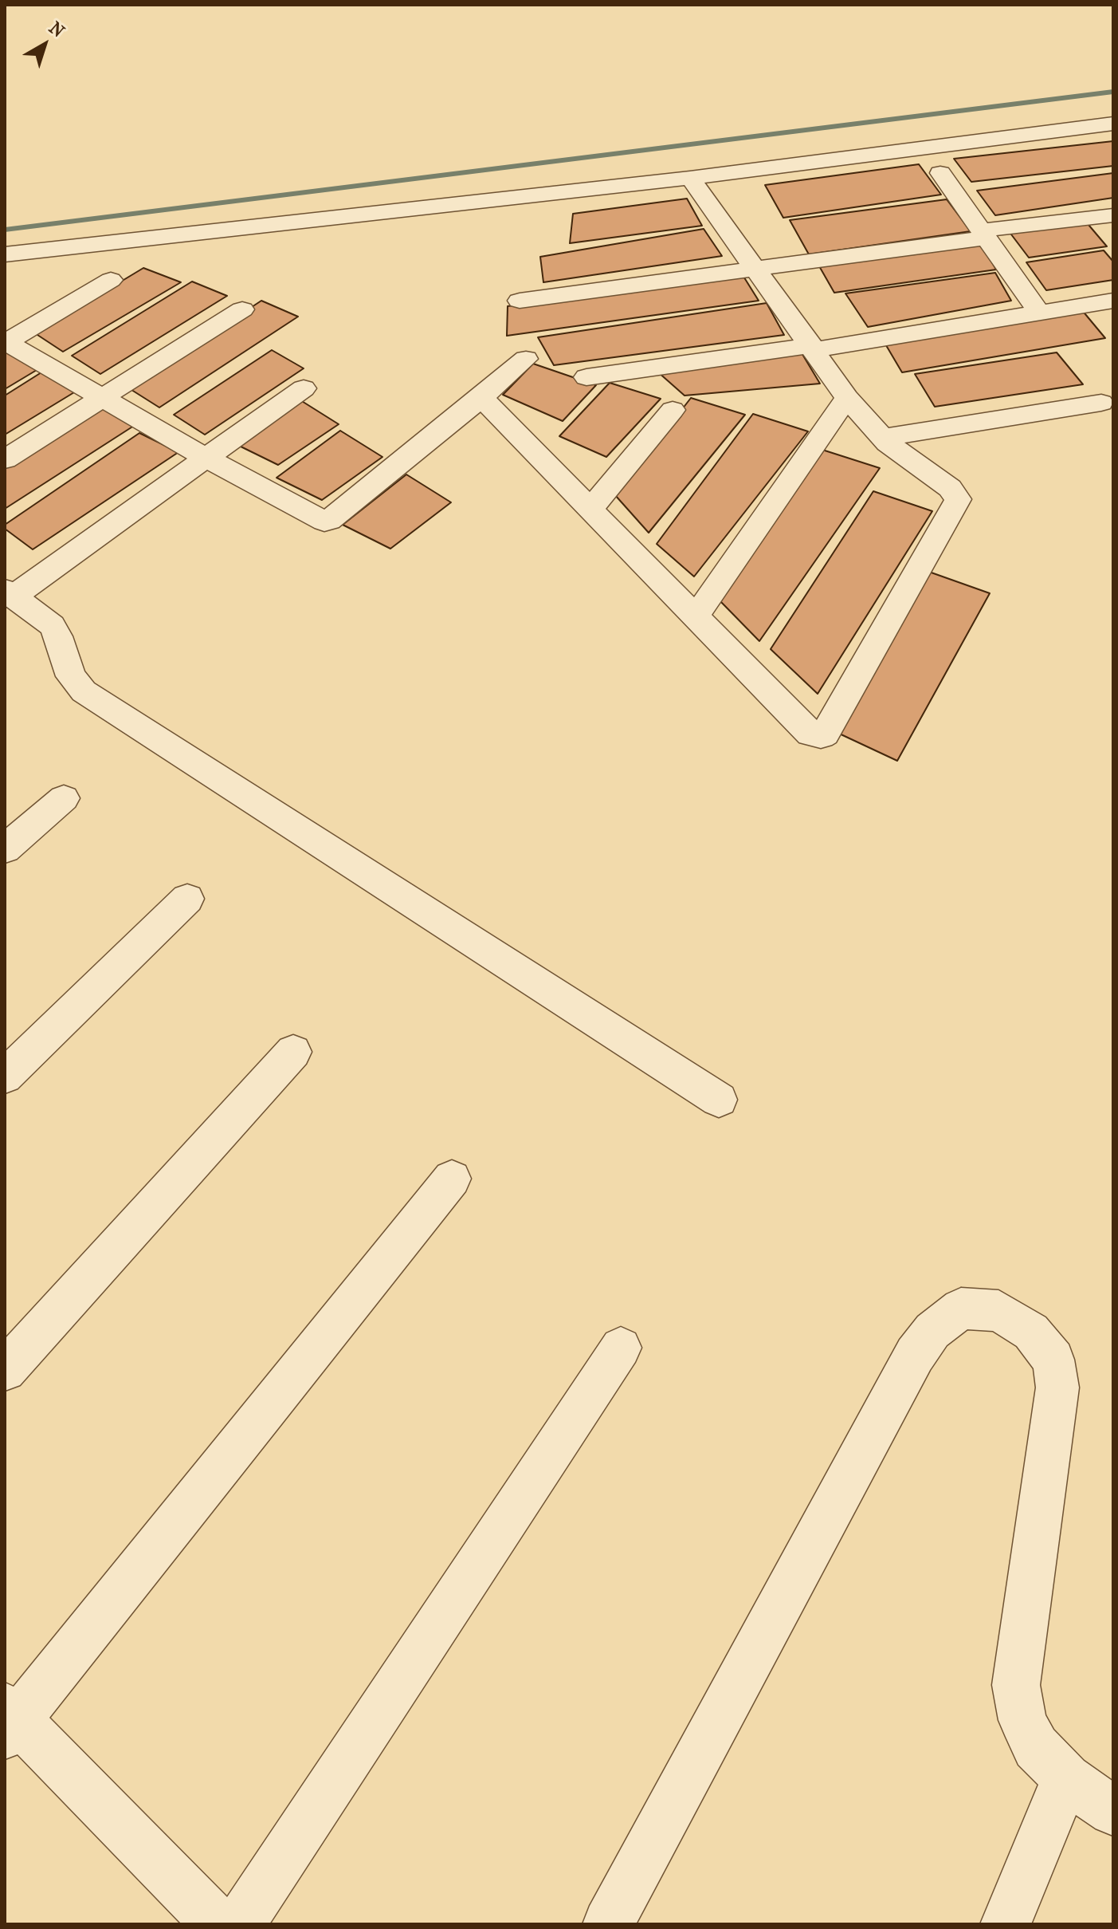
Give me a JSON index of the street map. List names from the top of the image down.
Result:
{
  "north": "top right"
}
